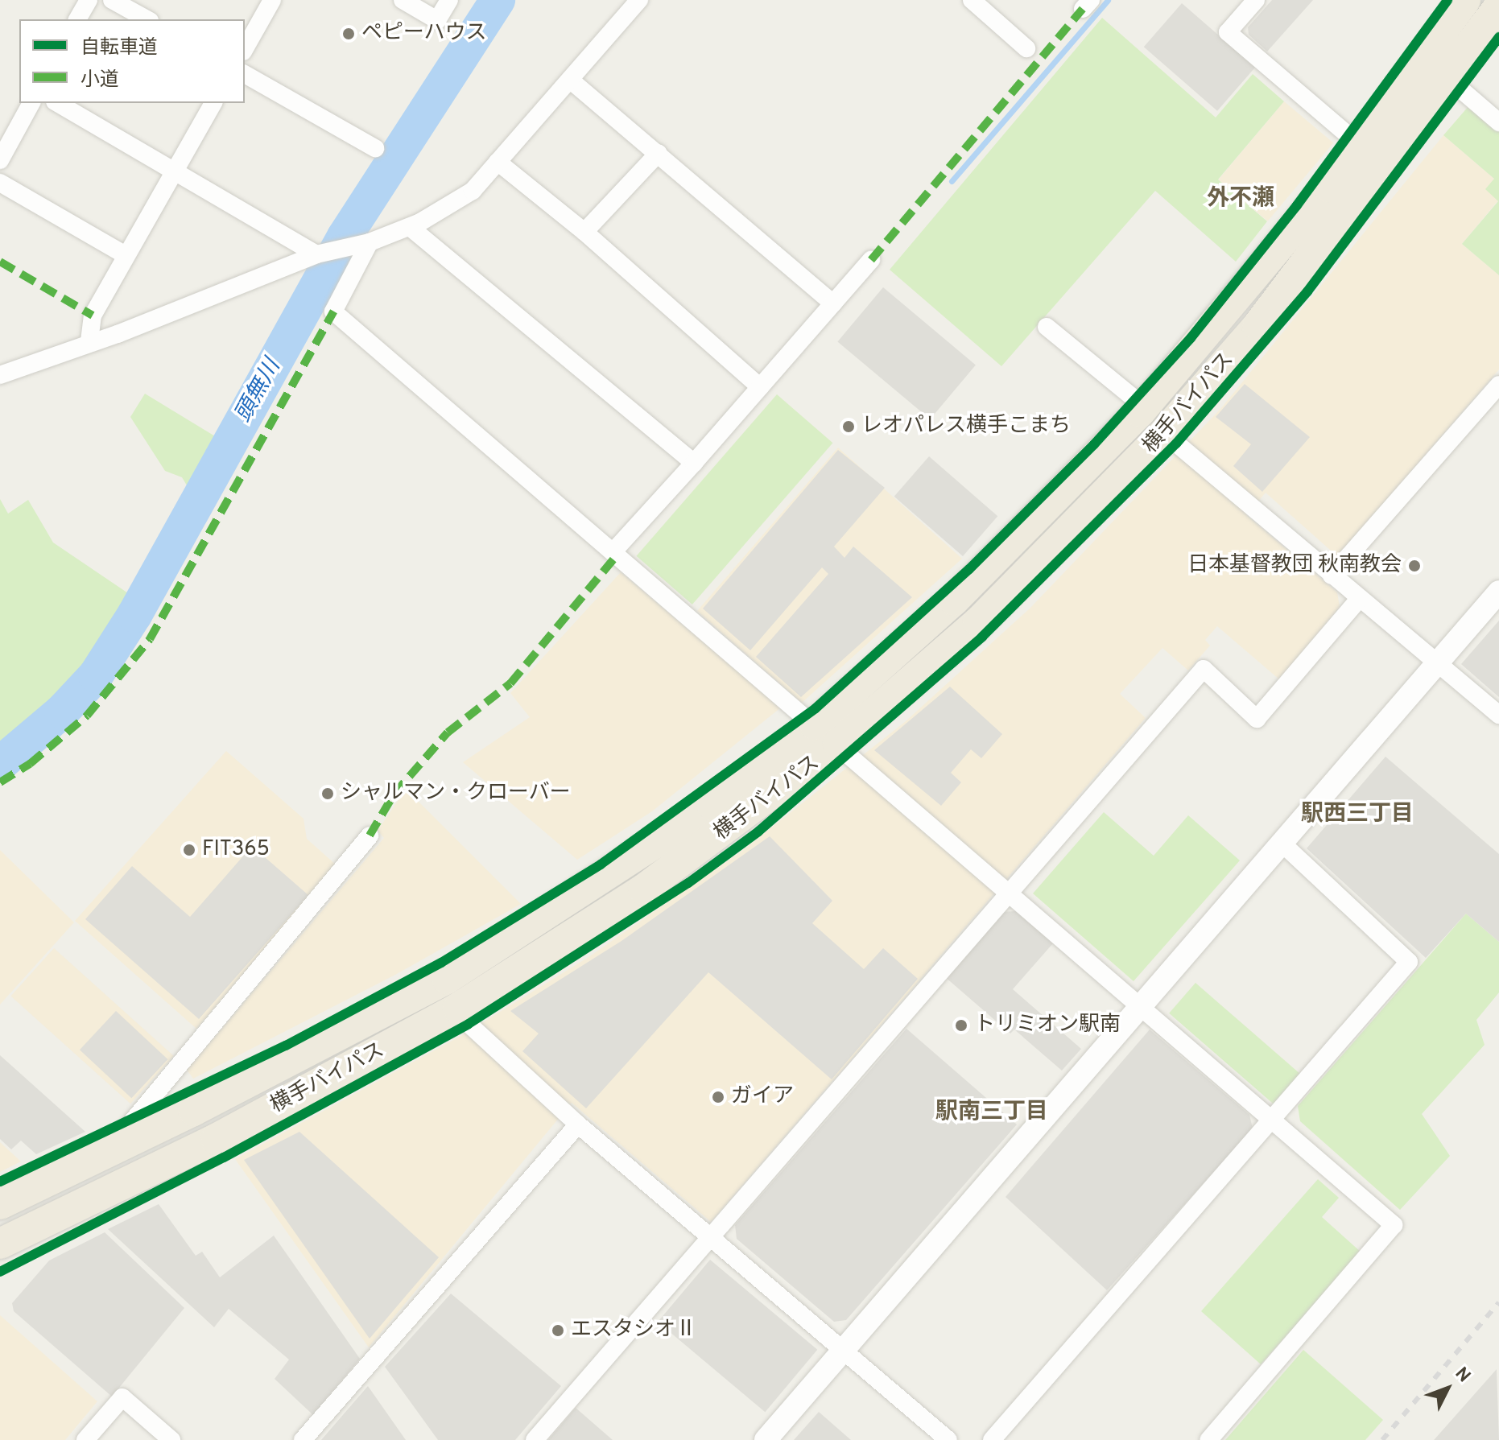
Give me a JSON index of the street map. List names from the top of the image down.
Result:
{
  "streets": {
    "highway": ["横手バイパス"]
  },
  "districts": ["外不瀬", "駅西三丁目", "駅南三丁目"],
  "water": ["頭無川"],
  "places": [
    "ペピーハウス",
    "レオパレス横手こまち",
    "日本基督教団 秋南教会",
    "シャルマン・クローバー",
    "FIT365",
    "トリミオン駅南",
    "ガイア",
    "エスタシオⅡ"
  ],
  "legend": ["自転車道", "小道"],
  "north": "top right"
}
